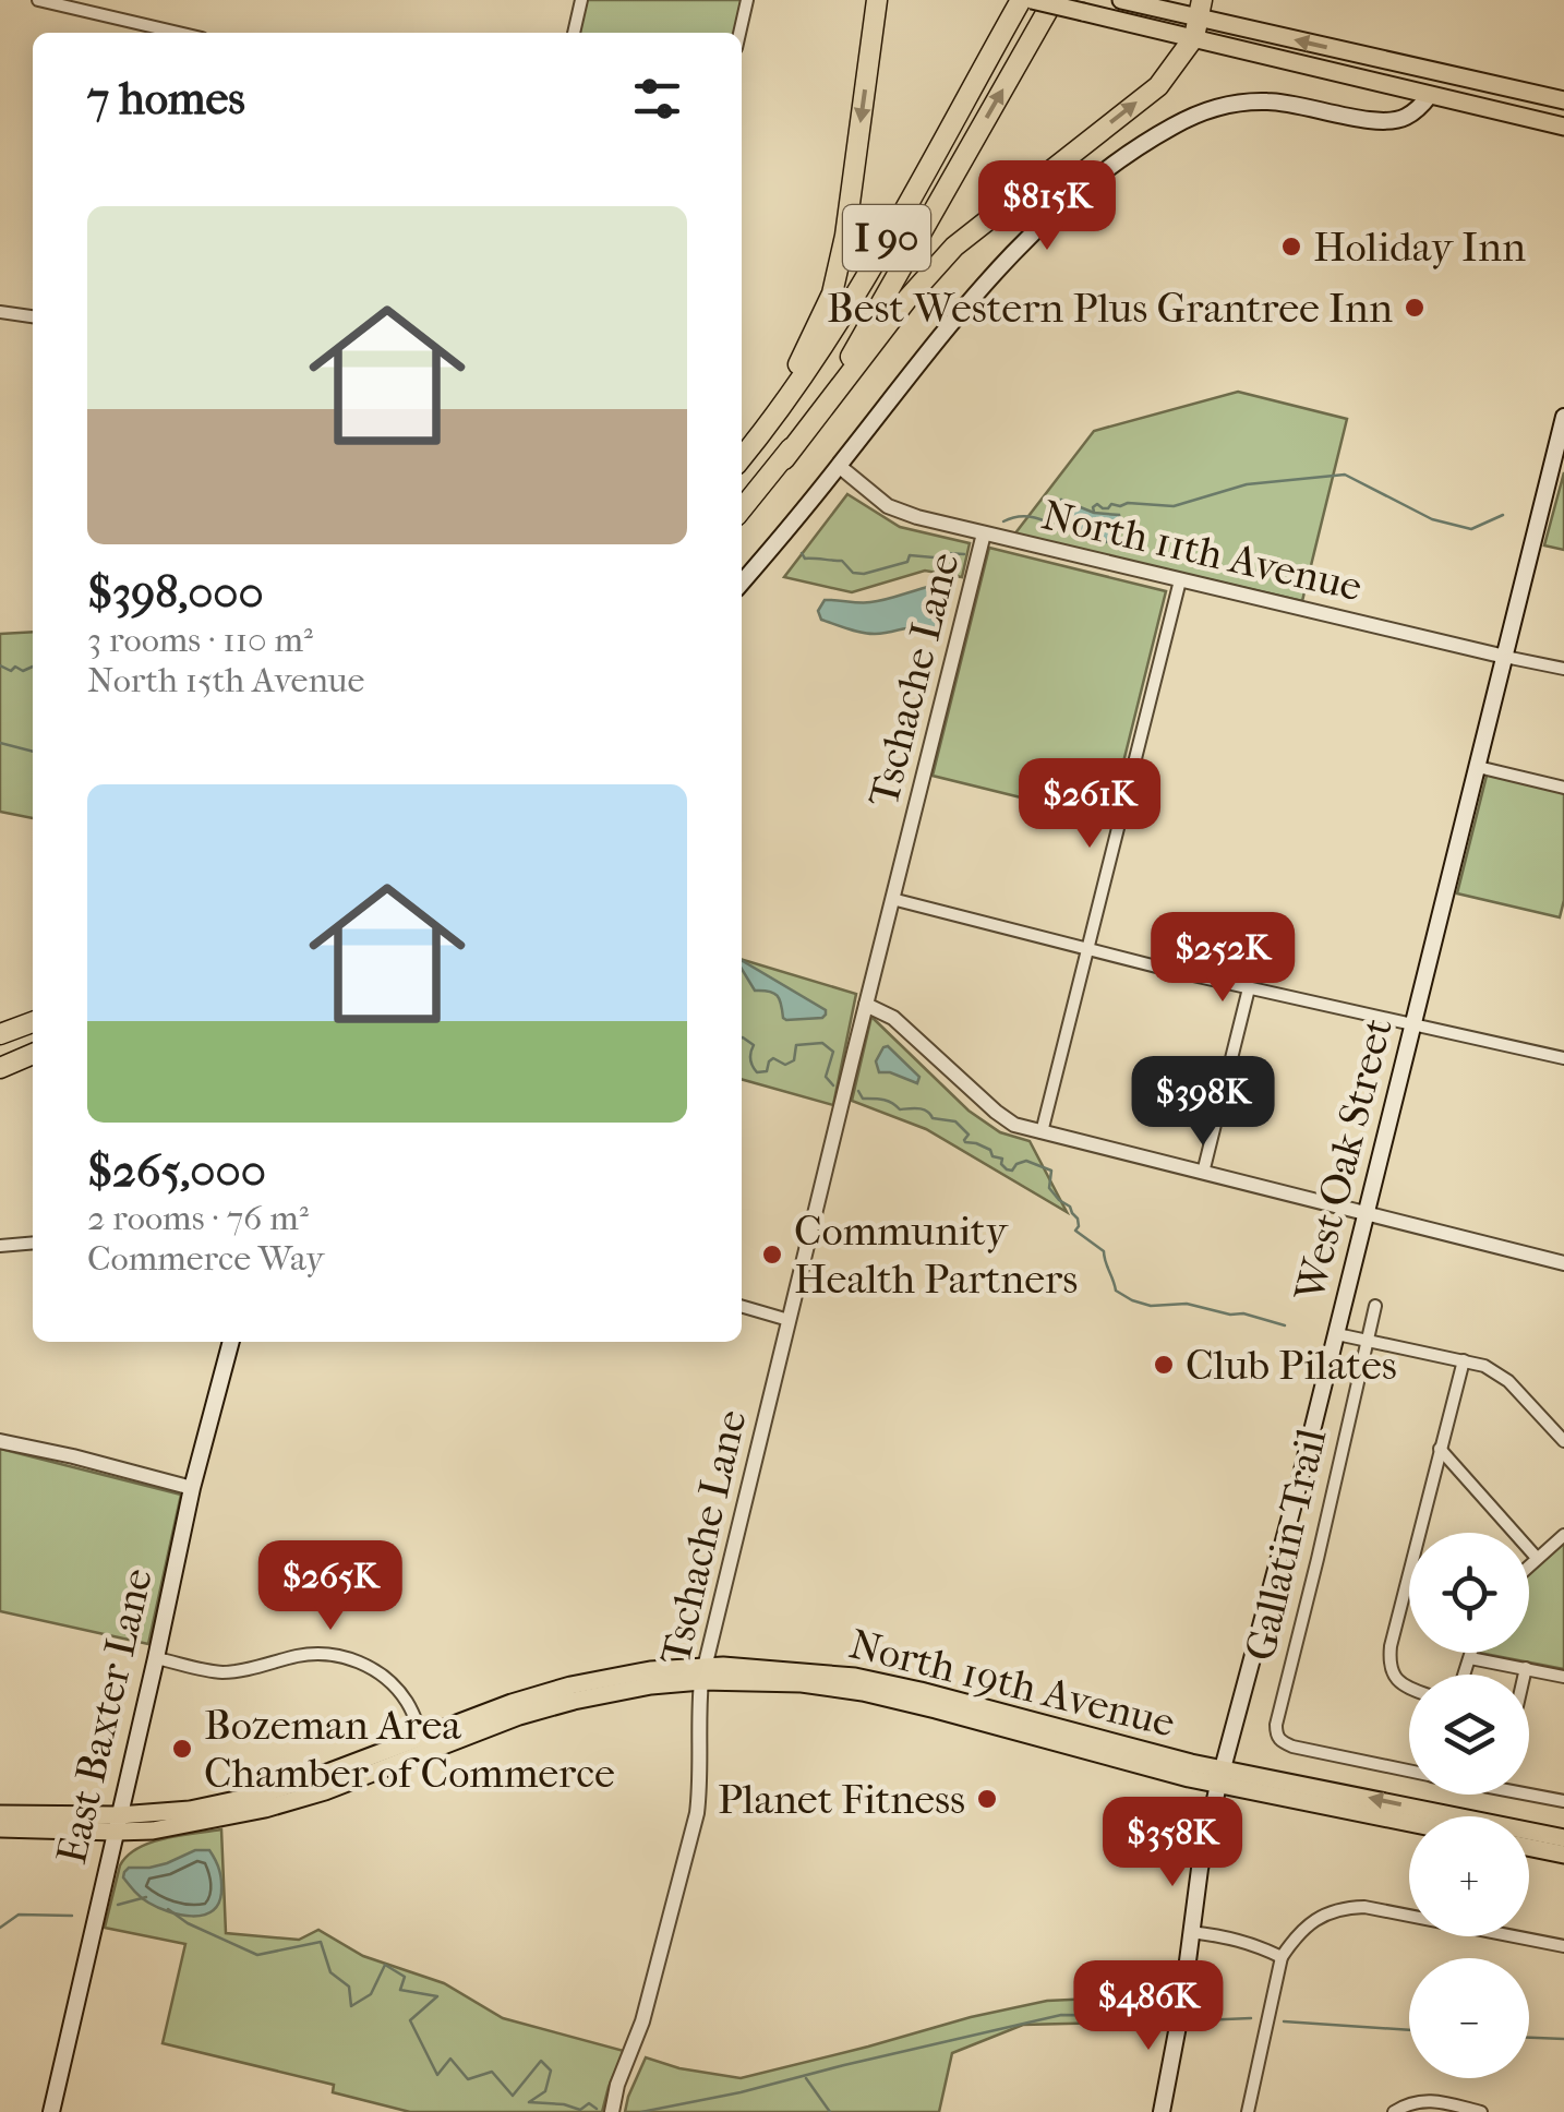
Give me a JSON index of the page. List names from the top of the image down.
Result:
{
  "streets": {
    "highway": ["I 90"],
    "main road": ["West Oak Street", "North 19th Avenue", "East Baxter Lane"],
    "street": ["North 11th Avenue", "Tschache Lane", "Gallatin Trail"]
  },
  "crossings": [
    ["North 11th Avenue", "Tschache Lane"],
    ["North 11th Avenue", "West Oak Street"],
    ["Tschache Lane", "North 19th Avenue"],
    ["West Oak Street", "North 19th Avenue"],
    ["North 19th Avenue", "East Baxter Lane"]
  ],
  "places": [
    "Holiday Inn",
    "Best Western Plus Grantree Inn",
    "Community Health Partners",
    "Club Pilates",
    "Bozeman Area Chamber of Commerce",
    "Planet Fitness"
  ],
  "page": {
    "heading": "7 homes",
    "price": [
      "$815K",
      "$261K",
      "$252K",
      "$398K",
      "$265K",
      "$358K",
      "$486K"
    ],
    "list": [
      {
        "name": "$398,000",
        "note": "3 rooms · 110 m² · North 15th Avenue"
      },
      {
        "name": "$265,000",
        "note": "2 rooms · 76 m² · Commerce Way"
      }
    ],
    "map_buttons": ["+", "−"]
  }
}
